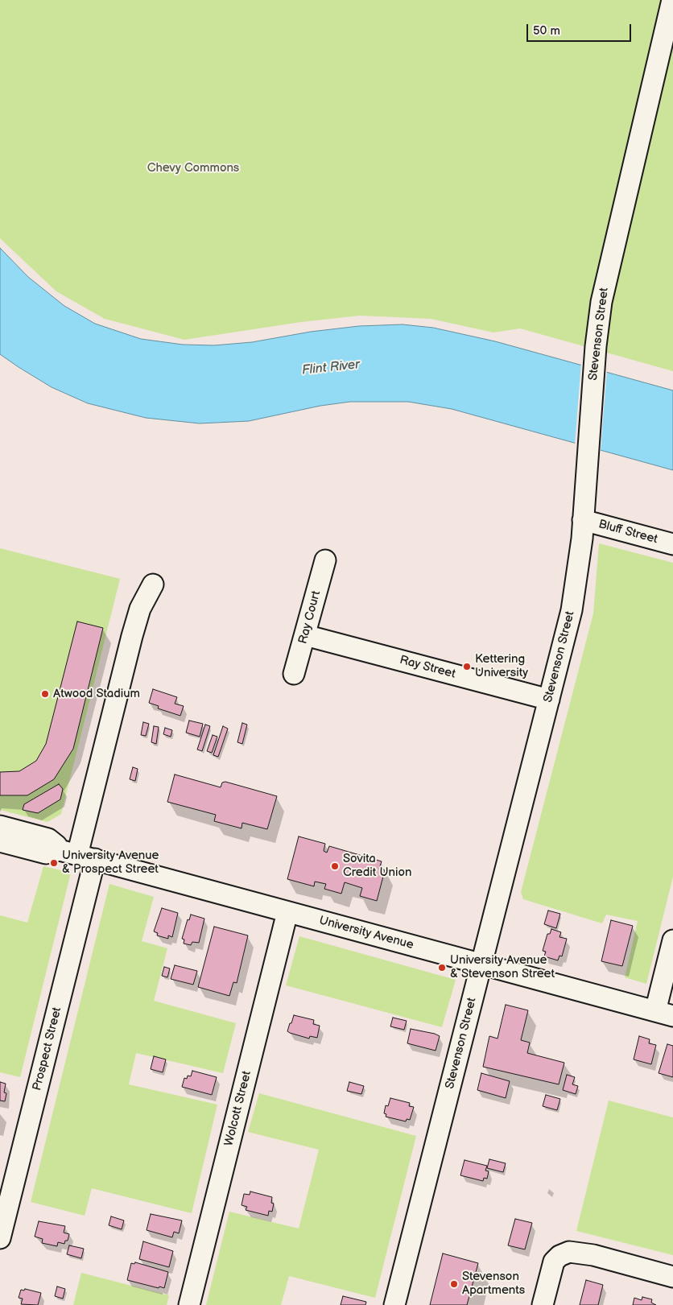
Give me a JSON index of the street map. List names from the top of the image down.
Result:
{
  "streets": {
    "street": [
      "Stevenson Street",
      "Bluff Street",
      "Ray Court",
      "Ray Street",
      "University Avenue",
      "Prospect Street",
      "Wolcott Street"
    ]
  },
  "crossings": [
    ["Stevenson Street", "Bluff Street"],
    ["Stevenson Street", "Ray Street"],
    ["Stevenson Street", "University Avenue"],
    ["Ray Court", "Ray Street"],
    ["University Avenue", "Prospect Street"],
    ["University Avenue", "Wolcott Street"]
  ],
  "water": ["Flint River"],
  "parks": ["Chevy Commons"],
  "places": [
    "Kettering University",
    "Atwood Stadium",
    "University Avenue & Prospect Street",
    "Sovita Credit Union",
    "University Avenue & Stevenson Street",
    "Stevenson Apartments"
  ],
  "scale_bar": "50 m"
}
